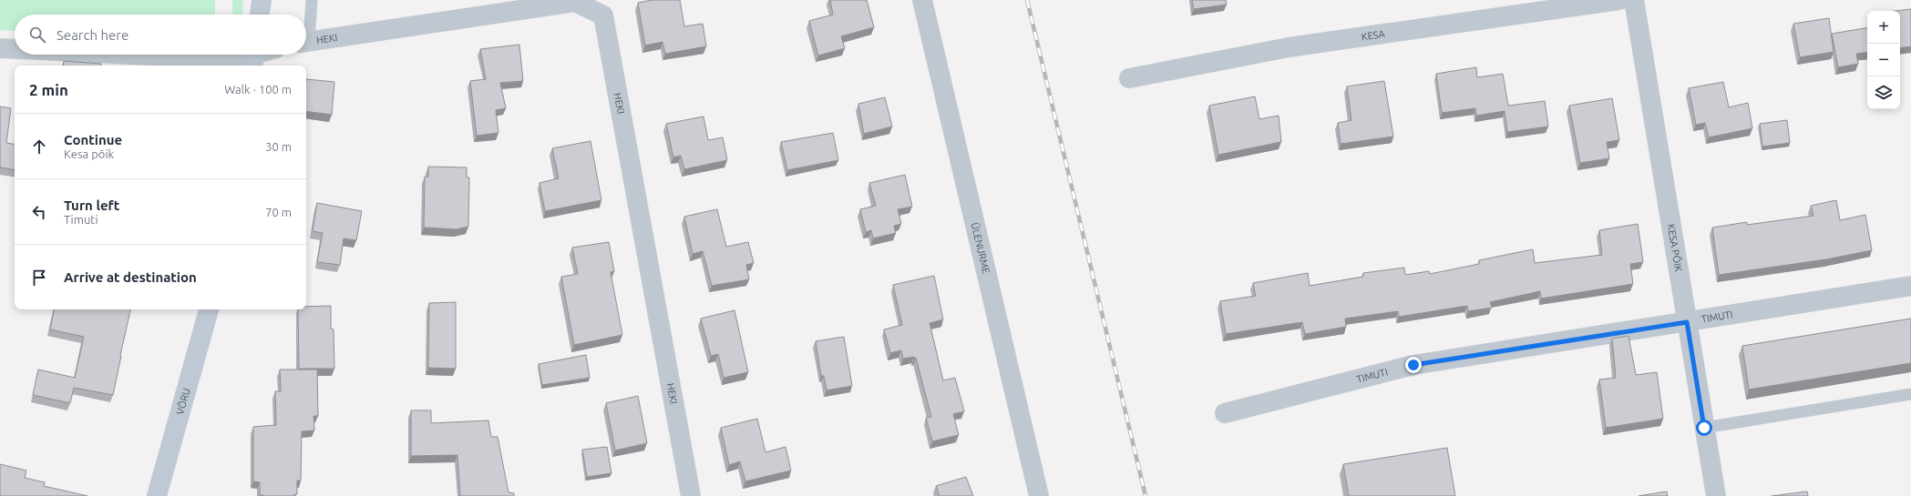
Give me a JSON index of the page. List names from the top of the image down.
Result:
{
  "streets": {
    "main road": ["VÕRU"],
    "street": [
      "KESA",
      "HEKI",
      "ÜLENURME",
      "KESA PÕIK",
      "TIMUTI"
    ]
  },
  "crossings": [
    ["KESA PÕIK", "TIMUTI"]
  ],
  "page": {
    "map_buttons": ["+", "−"],
    "search": "Search here",
    "heading": ["2 min", "Walk · 100 m"],
    "list": [
      ["Continue", "Kesa põik", "30 m"],
      ["Turn left", "Timuti", "70 m"],
      "Arrive at destination"
    ]
  }
}
